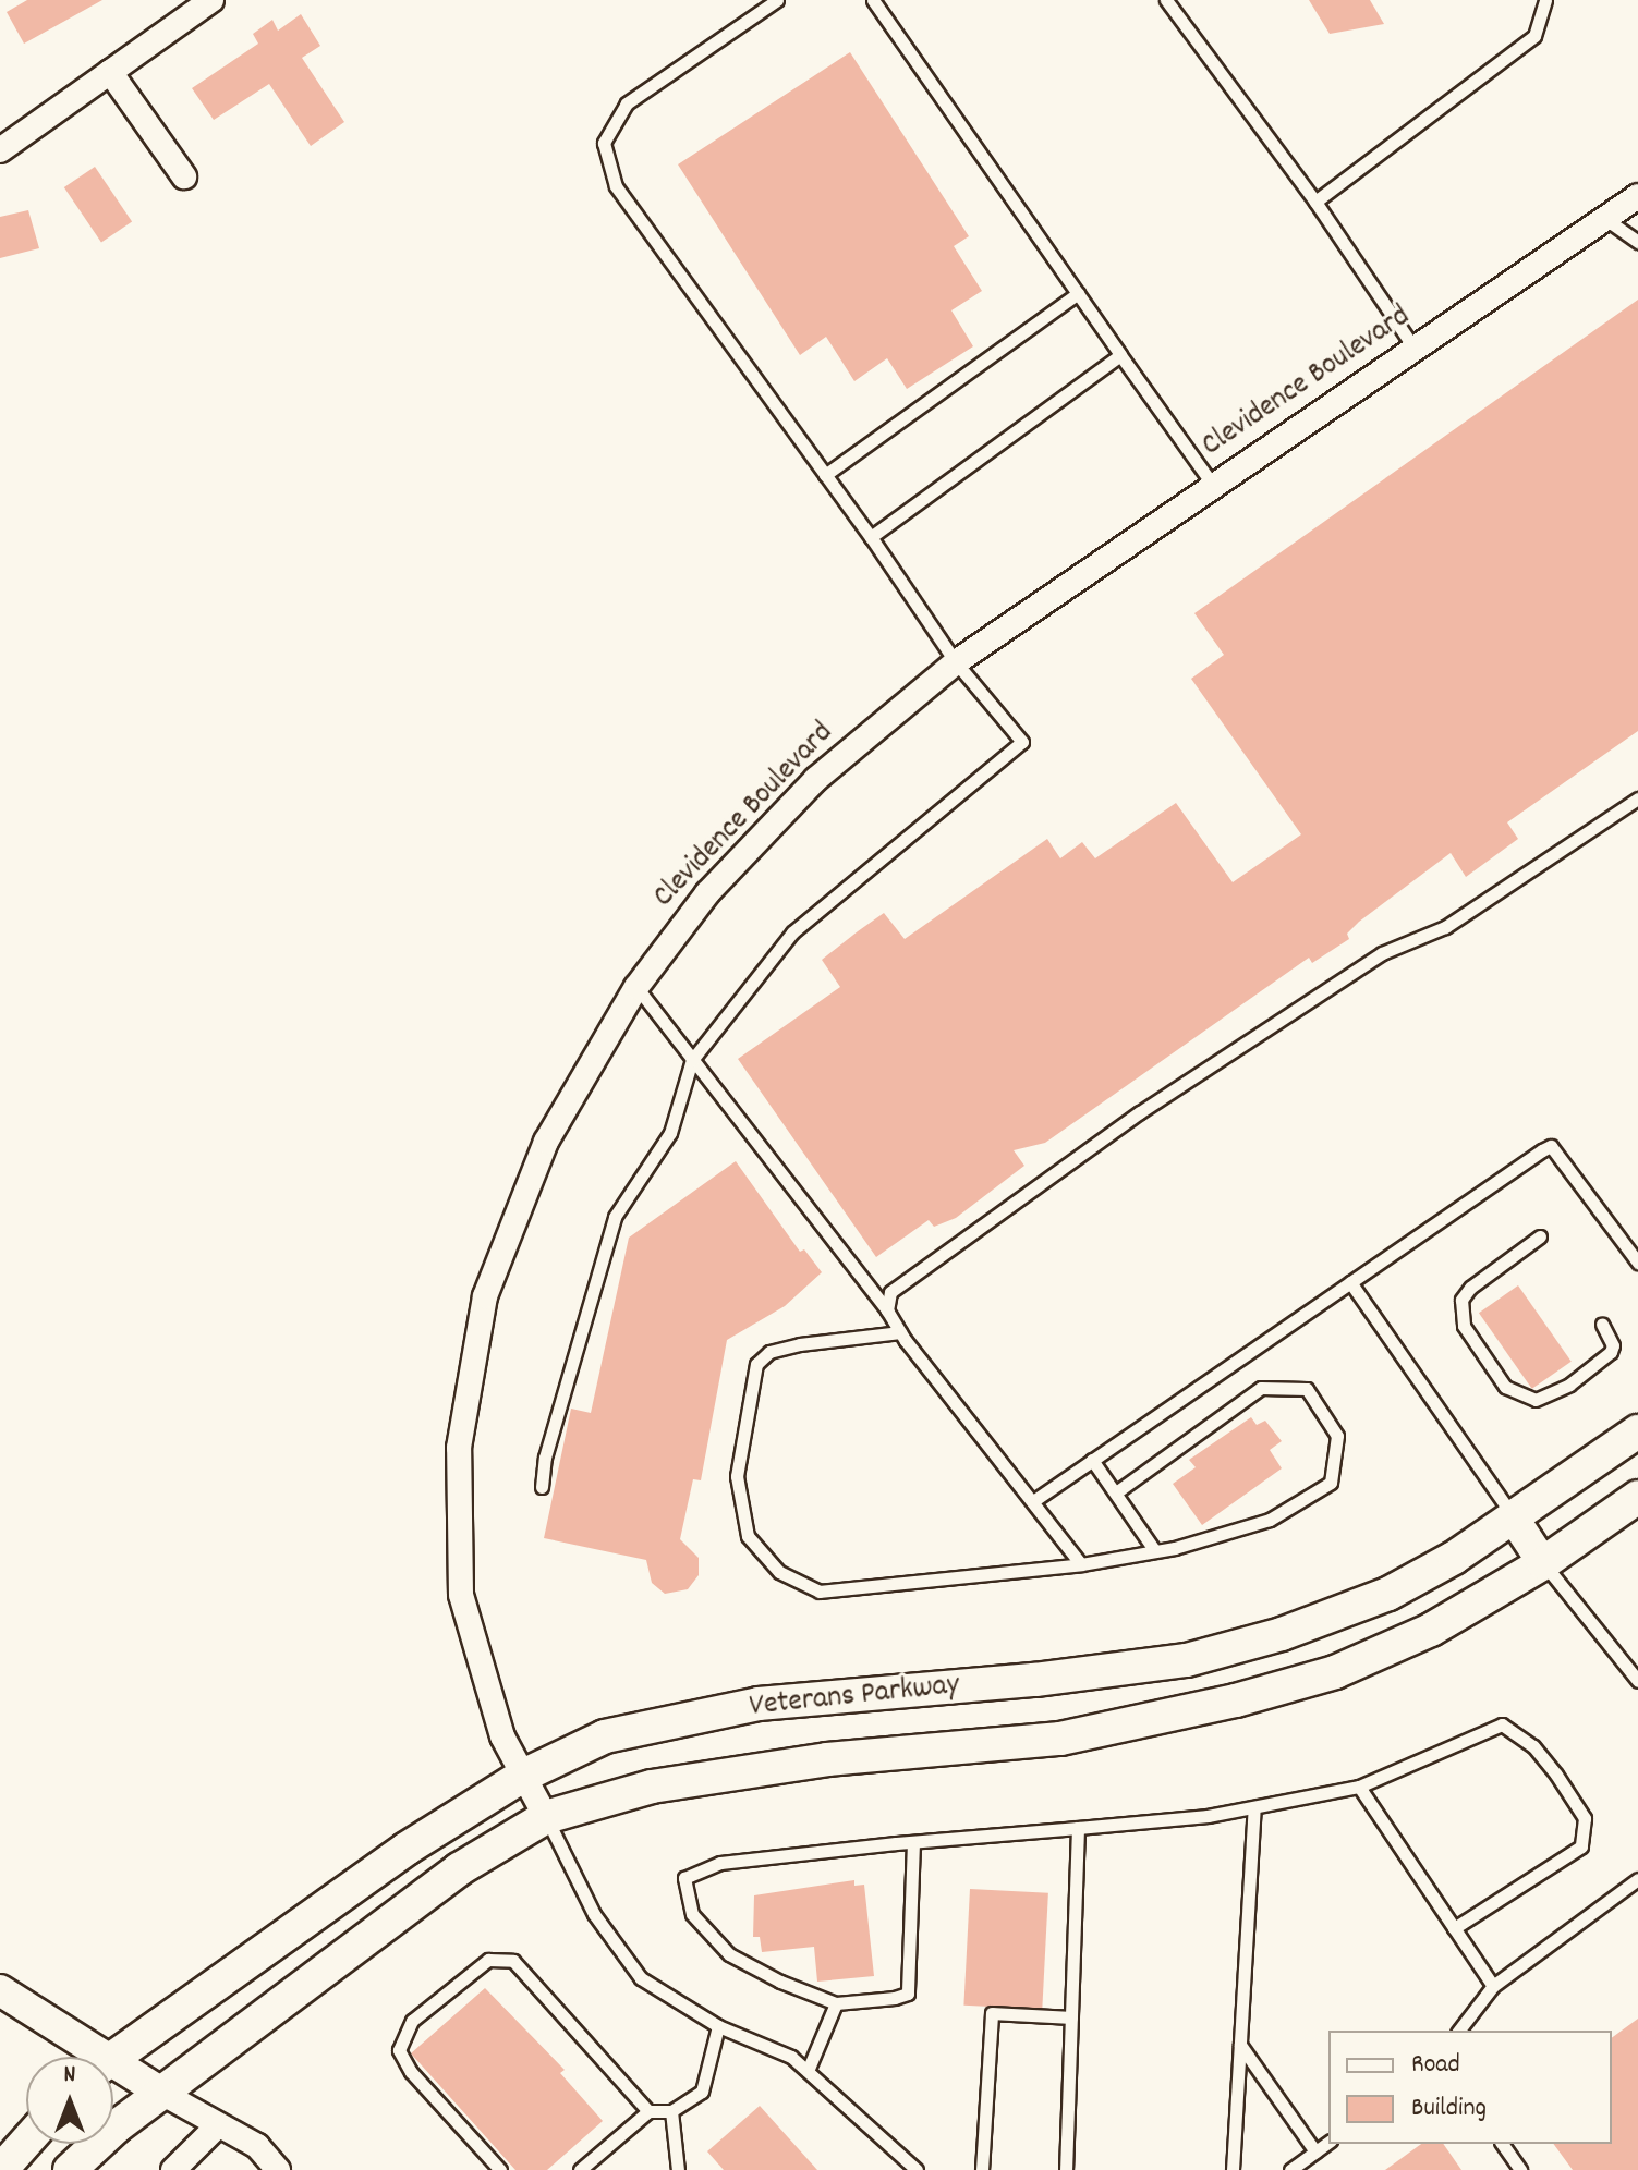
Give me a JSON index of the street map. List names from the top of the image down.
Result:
{
  "streets": {
    "main road": ["Veterans Parkway"],
    "street": ["Clevidence Boulevard"]
  },
  "crossings": [
    ["Clevidence Boulevard", "Veterans Parkway"]
  ],
  "legend": ["Road", "Building"],
  "north": "top"
}
